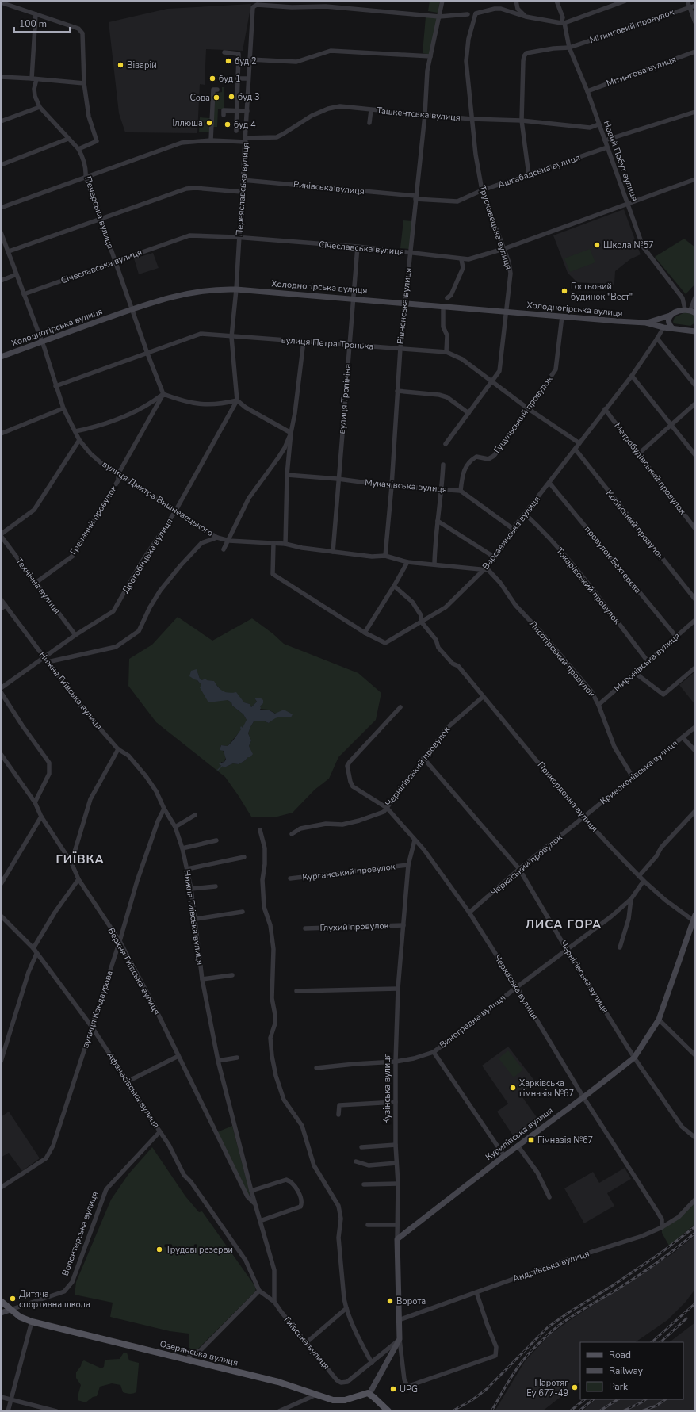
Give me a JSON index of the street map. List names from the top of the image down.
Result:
{
  "streets": {
    "main road": [
      "Холодногірська вулиця",
      "Кузінська вулиця",
      "Курилівська вулиця",
      "Озерянська вулиця"
    ],
    "street": [
      "Мітинговий провулок",
      "Мітингова вулиця",
      "Ташкентська вулиця",
      "Новий Побут вулиця",
      "Ашгабадська вулиця",
      "Риківська вулиця",
      "Переяславська вулиця",
      "Печерська вулиця",
      "Трускавецька вулиця",
      "Січеславська вулиця",
      "Рівненська вулиця",
      "вулиця Петра Тронька",
      "вулиця Тропініна",
      "Гуцульський провулок",
      "Метробудівський провулок",
      "Мукачівська вулиця",
      "вулиця Дмитра Вишневецького",
      "Гречаний провулок",
      "Косівський провулок",
      "Варсавинська вулиця",
      "Дрогобицька вулиця",
      "провулок Бехтерєва",
      "Технічна вулиця",
      "Токарівський провулок",
      "Лисогірський провулок",
      "Миронівська вулиця",
      "Нижня Гиївська вулиця",
      "Чернігівський провулок",
      "Кривоконівська вулиця",
      "Прикордонна вулиця",
      "Черкаський провулок",
      "Курганський провулок",
      "Глухий провулок",
      "Верхня Гиївська вулиця",
      "Чернігівська вулиця",
      "Черкаська вулиця",
      "вулиця Кандаурова",
      "Виноградна вулиця",
      "Афанасівська вулиця",
      "Волонтерська вулиця",
      "Андріївська вулиця",
      "Гиївська вулиця"
    ]
  },
  "crossings": [
    ["Мітинговий провулок", "Ташкентська вулиця"],
    ["Мітинговий провулок", "Новий Побут вулиця"],
    ["Мітингова вулиця", "Новий Побут вулиця"],
    ["Ташкентська вулиця", "Новий Побут вулиця"],
    ["Ташкентська вулиця", "Переяславська вулиця"],
    ["Ташкентська вулиця", "Печерська вулиця"],
    ["Ташкентська вулиця", "Трускавецька вулиця"],
    ["Ташкентська вулиця", "Рівненська вулиця"],
    ["Новий Побут вулиця", "Ашгабадська вулиця"],
    ["Новий Побут вулиця", "Січеславська вулиця"],
    ["Новий Побут вулиця", "Холодногірська вулиця"],
    ["Ашгабадська вулиця", "Риківська вулиця"],
    ["Ашгабадська вулиця", "Трускавецька вулиця"],
    ["Ашгабадська вулиця", "Рівненська вулиця"],
    ["Риківська вулиця", "Переяславська вулиця"],
    ["Риківська вулиця", "Рівненська вулиця"],
    ["Переяславська вулиця", "Січеславська вулиця"],
    ["Переяславська вулиця", "Холодногірська вулиця"],
    ["Переяславська вулиця", "Рівненська вулиця"],
    ["Переяславська вулиця", "вулиця Петра Тронька"],
    ["Печерська вулиця", "Січеславська вулиця"],
    ["Печерська вулиця", "Холодногірська вулиця"],
    ["Печерська вулиця", "вулиця Петра Тронька"],
    ["Печерська вулиця", "Гречаний провулок"],
    ["Трускавецька вулиця", "Січеславська вулиця"],
    ["Трускавецька вулиця", "Холодногірська вулиця"],
    ["Трускавецька вулиця", "вулиця Петра Тронька"],
    ["Січеславська вулиця", "Рівненська вулиця"],
    ["Січеславська вулиця", "вулиця Тропініна"],
    ["Січеславська вулиця", "вулиця Дмитра Вишневецького"],
    ["Холодногірська вулиця", "Рівненська вулиця"],
    ["Холодногірська вулиця", "вулиця Тропініна"],
    ["Холодногірська вулиця", "Гуцульський провулок"],
    ["Холодногірська вулиця", "вулиця Дмитра Вишневецького"],
    ["Холодногірська вулиця", "Варсавинська вулиця"],
    ["Рівненська вулиця", "вулиця Петра Тронька"],
    ["Рівненська вулиця", "Мукачівська вулиця"],
    ["Рівненська вулиця", "вулиця Дмитра Вишневецького"],
    ["вулиця Петра Тронька", "вулиця Тропініна"],
    ["вулиця Петра Тронька", "Гуцульський провулок"],
    ["вулиця Петра Тронька", "вулиця Дмитра Вишневецького"],
    ["вулиця Петра Тронька", "Варсавинська вулиця"],
    ["вулиця Тропініна", "Мукачівська вулиця"],
    ["вулиця Тропініна", "вулиця Дмитра Вишневецького"],
    ["Гуцульський провулок", "Мукачівська вулиця"],
    ["Метробудівський провулок", "Варсавинська вулиця"],
    ["вулиця Дмитра Вишневецького", "Гречаний провулок"],
    ["вулиця Дмитра Вишневецького", "Варсавинська вулиця"],
    ["вулиця Дмитра Вишневецького", "Дрогобицька вулиця"],
    ["вулиця Дмитра Вишневецького", "Лисогірський провулок"],
    ["Гречаний провулок", "Технічна вулиця"],
    ["Косівський провулок", "Варсавинська вулиця"],
    ["Варсавинська вулиця", "провулок Бехтерєва"],
    ["Варсавинська вулиця", "Токарівський провулок"],
    ["Варсавинська вулиця", "Лисогірський провулок"],
    ["Варсавинська вулиця", "Прикордонна вулиця"],
    ["Дрогобицька вулиця", "Технічна вулиця"],
    ["Дрогобицька вулиця", "Нижня Гиївська вулиця"],
    ["провулок Бехтерєва", "Миронівська вулиця"],
    ["Токарівський провулок", "Миронівська вулиця"],
    ["Лисогірський провулок", "Миронівська вулиця"],
    ["Лисогірський провулок", "Кривоконівська вулиця"],
    ["Нижня Гиївська вулиця", "вулиця Кандаурова"],
    ["Чернігівський провулок", "Прикордонна вулиця"],
    ["Чернігівський провулок", "Чернігівська вулиця"],
    ["Чернігівський провулок", "Черкаська вулиця"],
    ["Кривоконівська вулиця", "Прикордонна вулиця"],
    ["Кривоконівська вулиця", "Черкаський провулок"],
    ["Прикордонна вулиця", "Черкаський провулок"],
    ["Прикордонна вулиця", "Виноградна вулиця"],
    ["Прикордонна вулиця", "Курилівська вулиця"],
    ["Черкаський провулок", "Чернігівська вулиця"],
    ["Черкаський провулок", "Черкаська вулиця"],
    ["Курганський провулок", "Кузінська вулиця"],
    ["Глухий провулок", "Кузінська вулиця"],
    ["Верхня Гиївська вулиця", "вулиця Кандаурова"],
    ["Чернігівська вулиця", "Виноградна вулиця"],
    ["Чернігівська вулиця", "Курилівська вулиця"],
    ["Черкаська вулиця", "Виноградна вулиця"],
    ["Черкаська вулиця", "Кузінська вулиця"],
    ["Черкаська вулиця", "Курилівська вулиця"],
    ["Черкаська вулиця", "Андріївська вулиця"],
    ["вулиця Кандаурова", "Афанасівська вулиця"],
    ["Виноградна вулиця", "Кузінська вулиця"],
    ["Кузінська вулиця", "Курилівська вулиця"],
    ["Кузінська вулиця", "Андріївська вулиця"],
    ["Афанасівська вулиця", "Волонтерська вулиця"],
    ["Афанасівська вулиця", "Гиївська вулиця"],
    ["Волонтерська вулиця", "Озерянська вулиця"]
  ],
  "districts": ["ГИЇВКА", "ЛИСА ГОРА"],
  "places": {
    "other": [
      "буд 2",
      "Віварій",
      "буд 1",
      "буд 3",
      "Сова",
      "Іллюша",
      "буд 4",
      "Школа №57",
      "Гостьовий будинок \"Вест\"",
      "Харківська гімназія №67",
      "Трудові резерви",
      "Дитяча спортивна школа",
      "Ворота",
      "Паротяг Еу 677-49",
      "UPG"
    ],
    "transit": ["Гімназія №67"]
  },
  "legend": ["Road", "Railway", "Park"],
  "scale_bar": "100 m"
}
